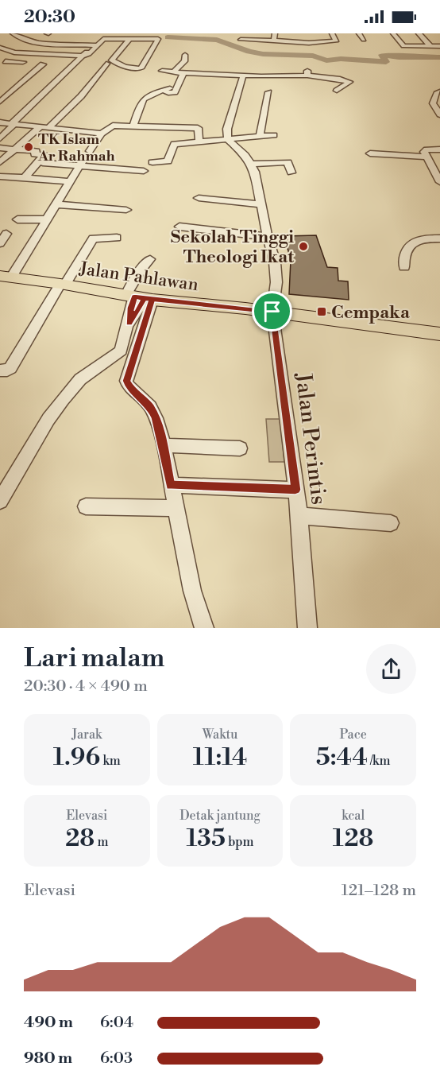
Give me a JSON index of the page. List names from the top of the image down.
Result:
{
  "streets": {
    "main road": ["Jalan Pahlawan"],
    "street": ["Jalan Perintis"]
  },
  "crossings": [
    ["Jalan Pahlawan", "Jalan Perintis"]
  ],
  "places": {
    "other": ["TK Islam Ar Rahmah", "Sekolah Tinggi Theologi Ikat"],
    "transit": ["Cempaka"]
  },
  "page": {
    "status": "20:30",
    "heading": ["Lari malam", "20:30 · 4 × 490 m"],
    "stats": [
      ["Jarak", "1.96 km"],
      ["Waktu", "11:14"],
      ["Pace", "5:44 /km"],
      ["Elevasi", "28 m"],
      ["Detak jantung", "135 bpm"],
      ["kcal", "128"]
    ],
    "chart": ["Elevasi", "121–128 m"],
    "list": [
      {
        "name": "490 m",
        "note": "6:04"
      },
      {
        "name": "980 m",
        "note": "6:03"
      }
    ]
  }
}
